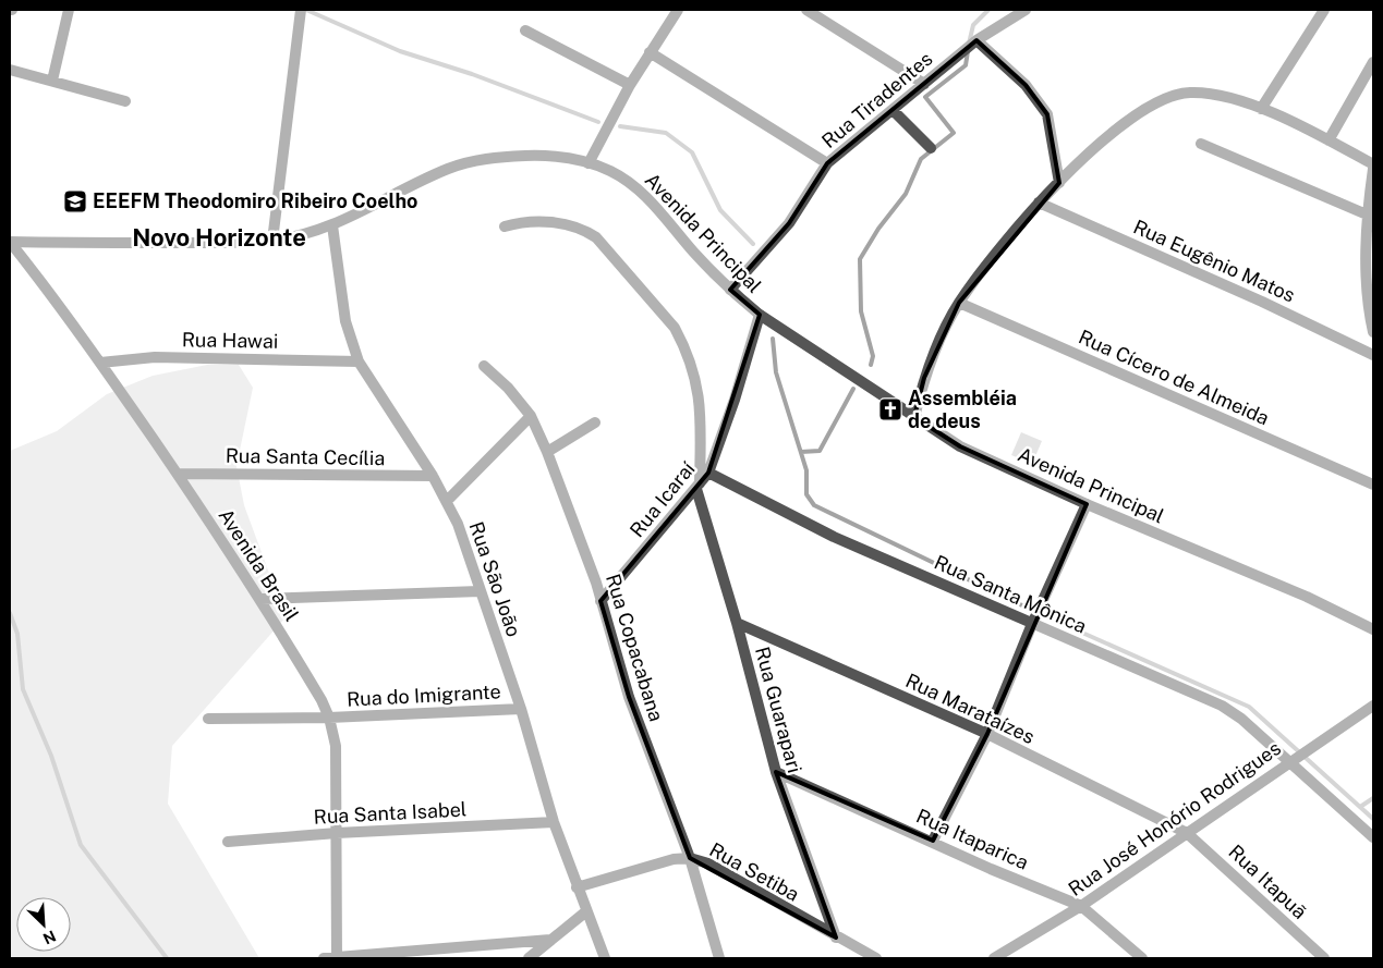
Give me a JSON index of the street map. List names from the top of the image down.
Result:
{
  "streets": {
    "street": [
      "Rua Tiradentes",
      "Avenida Principal",
      "Rua Eugênio Matos",
      "Rua Hawai",
      "Rua Cícero de Almeida",
      "Rua Santa Cecília",
      "Rua Icaraí",
      "Avenida Brasil",
      "Rua São João",
      "Rua Santa Mônica",
      "Rua Copacabana",
      "Rua do Imigrante",
      "Rua Marataízes",
      "Rua Guarapari",
      "Rua Santa Isabel",
      "Rua José Honório Rodrigues",
      "Rua Itaparica",
      "Rua Setiba",
      "Rua Itapuã"
    ]
  },
  "crossings": [
    ["Rua Tiradentes", "Avenida Principal"],
    ["Avenida Principal", "Rua Icaraí"],
    ["Avenida Principal", "Avenida Brasil"],
    ["Avenida Principal", "Rua São João"],
    ["Rua Hawai", "Avenida Brasil"],
    ["Rua Hawai", "Rua São João"],
    ["Rua Santa Cecília", "Avenida Brasil"],
    ["Rua Santa Cecília", "Rua São João"],
    ["Rua Icaraí", "Rua Santa Mônica"],
    ["Rua Icaraí", "Rua Copacabana"],
    ["Rua Icaraí", "Rua Guarapari"],
    ["Avenida Brasil", "Rua do Imigrante"],
    ["Avenida Brasil", "Rua Santa Isabel"],
    ["Rua São João", "Rua do Imigrante"],
    ["Rua São João", "Rua Santa Isabel"],
    ["Rua São João", "Rua Setiba"],
    ["Rua Santa Mônica", "Rua José Honório Rodrigues"],
    ["Rua Copacabana", "Rua Setiba"],
    ["Rua Marataízes", "Rua Guarapari"],
    ["Rua Marataízes", "Rua José Honório Rodrigues"],
    ["Rua Marataízes", "Rua Itapuã"],
    ["Rua Guarapari", "Rua Itaparica"],
    ["Rua Guarapari", "Rua Setiba"],
    ["Rua José Honório Rodrigues", "Rua Itaparica"],
    ["Rua José Honório Rodrigues", "Rua Itapuã"]
  ],
  "districts": ["Novo Horizonte"],
  "places": {
    "school or university": ["EEEFM Theodomiro Ribeiro Coelho"],
    "church": ["Assembléia de deus"]
  },
  "north": "bottom right"
}
